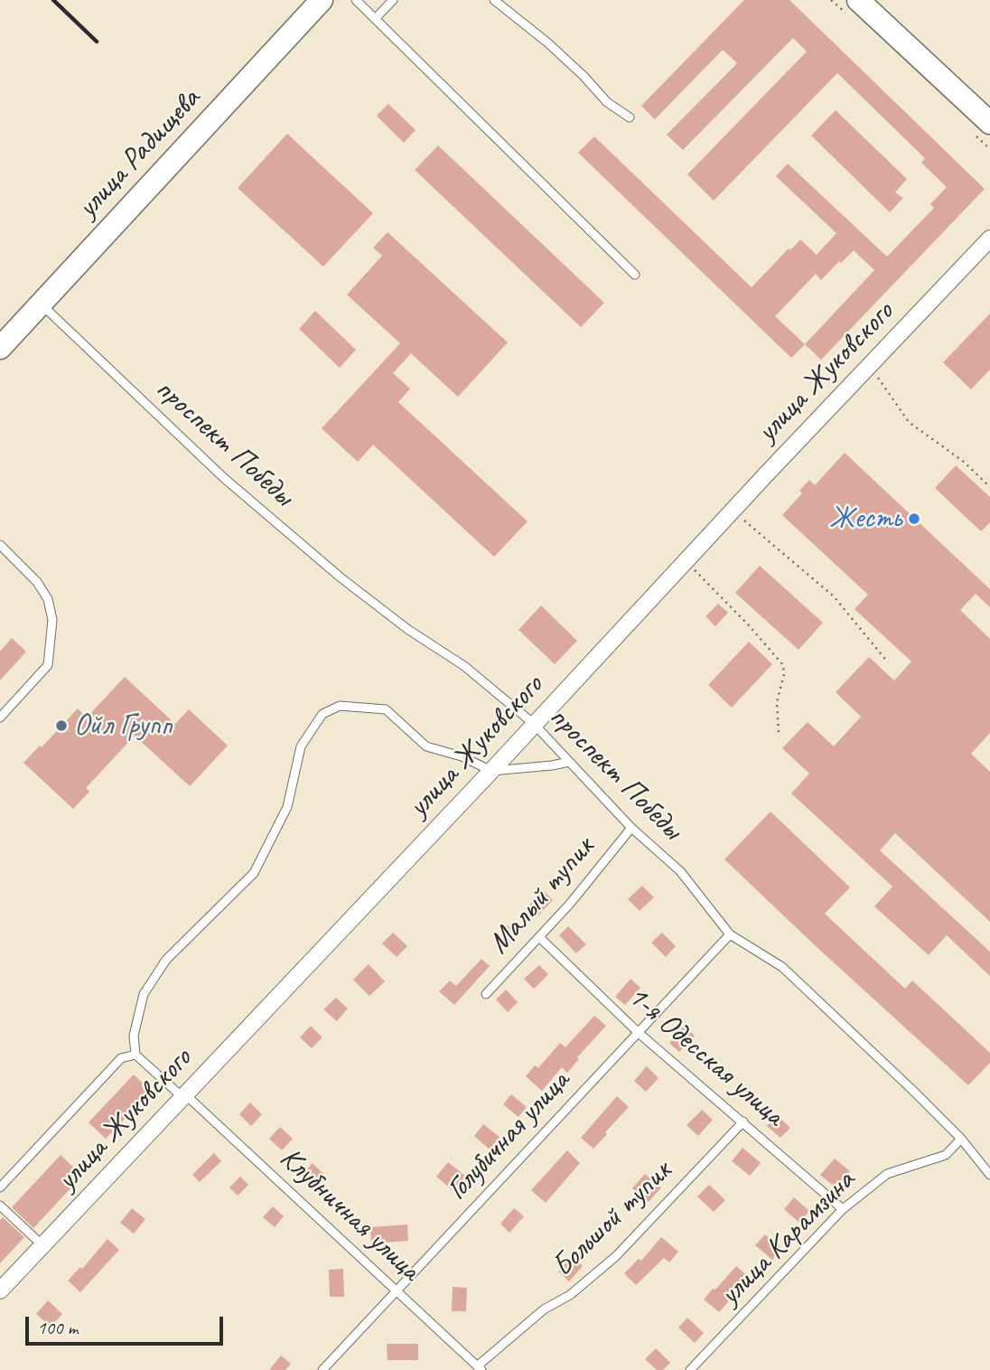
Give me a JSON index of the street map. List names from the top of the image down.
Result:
{
  "streets": {
    "street": ["улица Радищева", "улица Жуковского"],
    "lane": [
      "проспект Победы",
      "Малый тупик",
      "1-я Одесская улица",
      "Голубичная улица",
      "Клубничная улица",
      "Большой тупик",
      "улица Карамзина"
    ]
  },
  "crossings": [
    ["улица Радищева", "проспект Победы"],
    ["улица Жуковского", "проспект Победы"],
    ["улица Жуковского", "Клубничная улица"],
    ["проспект Победы", "Малый тупик"],
    ["проспект Победы", "Голубичная улица"],
    ["проспект Победы", "улица Карамзина"],
    ["Малый тупик", "1-я Одесская улица"],
    ["1-я Одесская улица", "Голубичная улица"],
    ["1-я Одесская улица", "Большой тупик"],
    ["1-я Одесская улица", "улица Карамзина"],
    ["Голубичная улица", "Клубничная улица"],
    ["Клубничная улица", "Большой тупик"]
  ],
  "places": ["Жесть", "Ойл Групп"],
  "scale_bar": "100 m"
}
